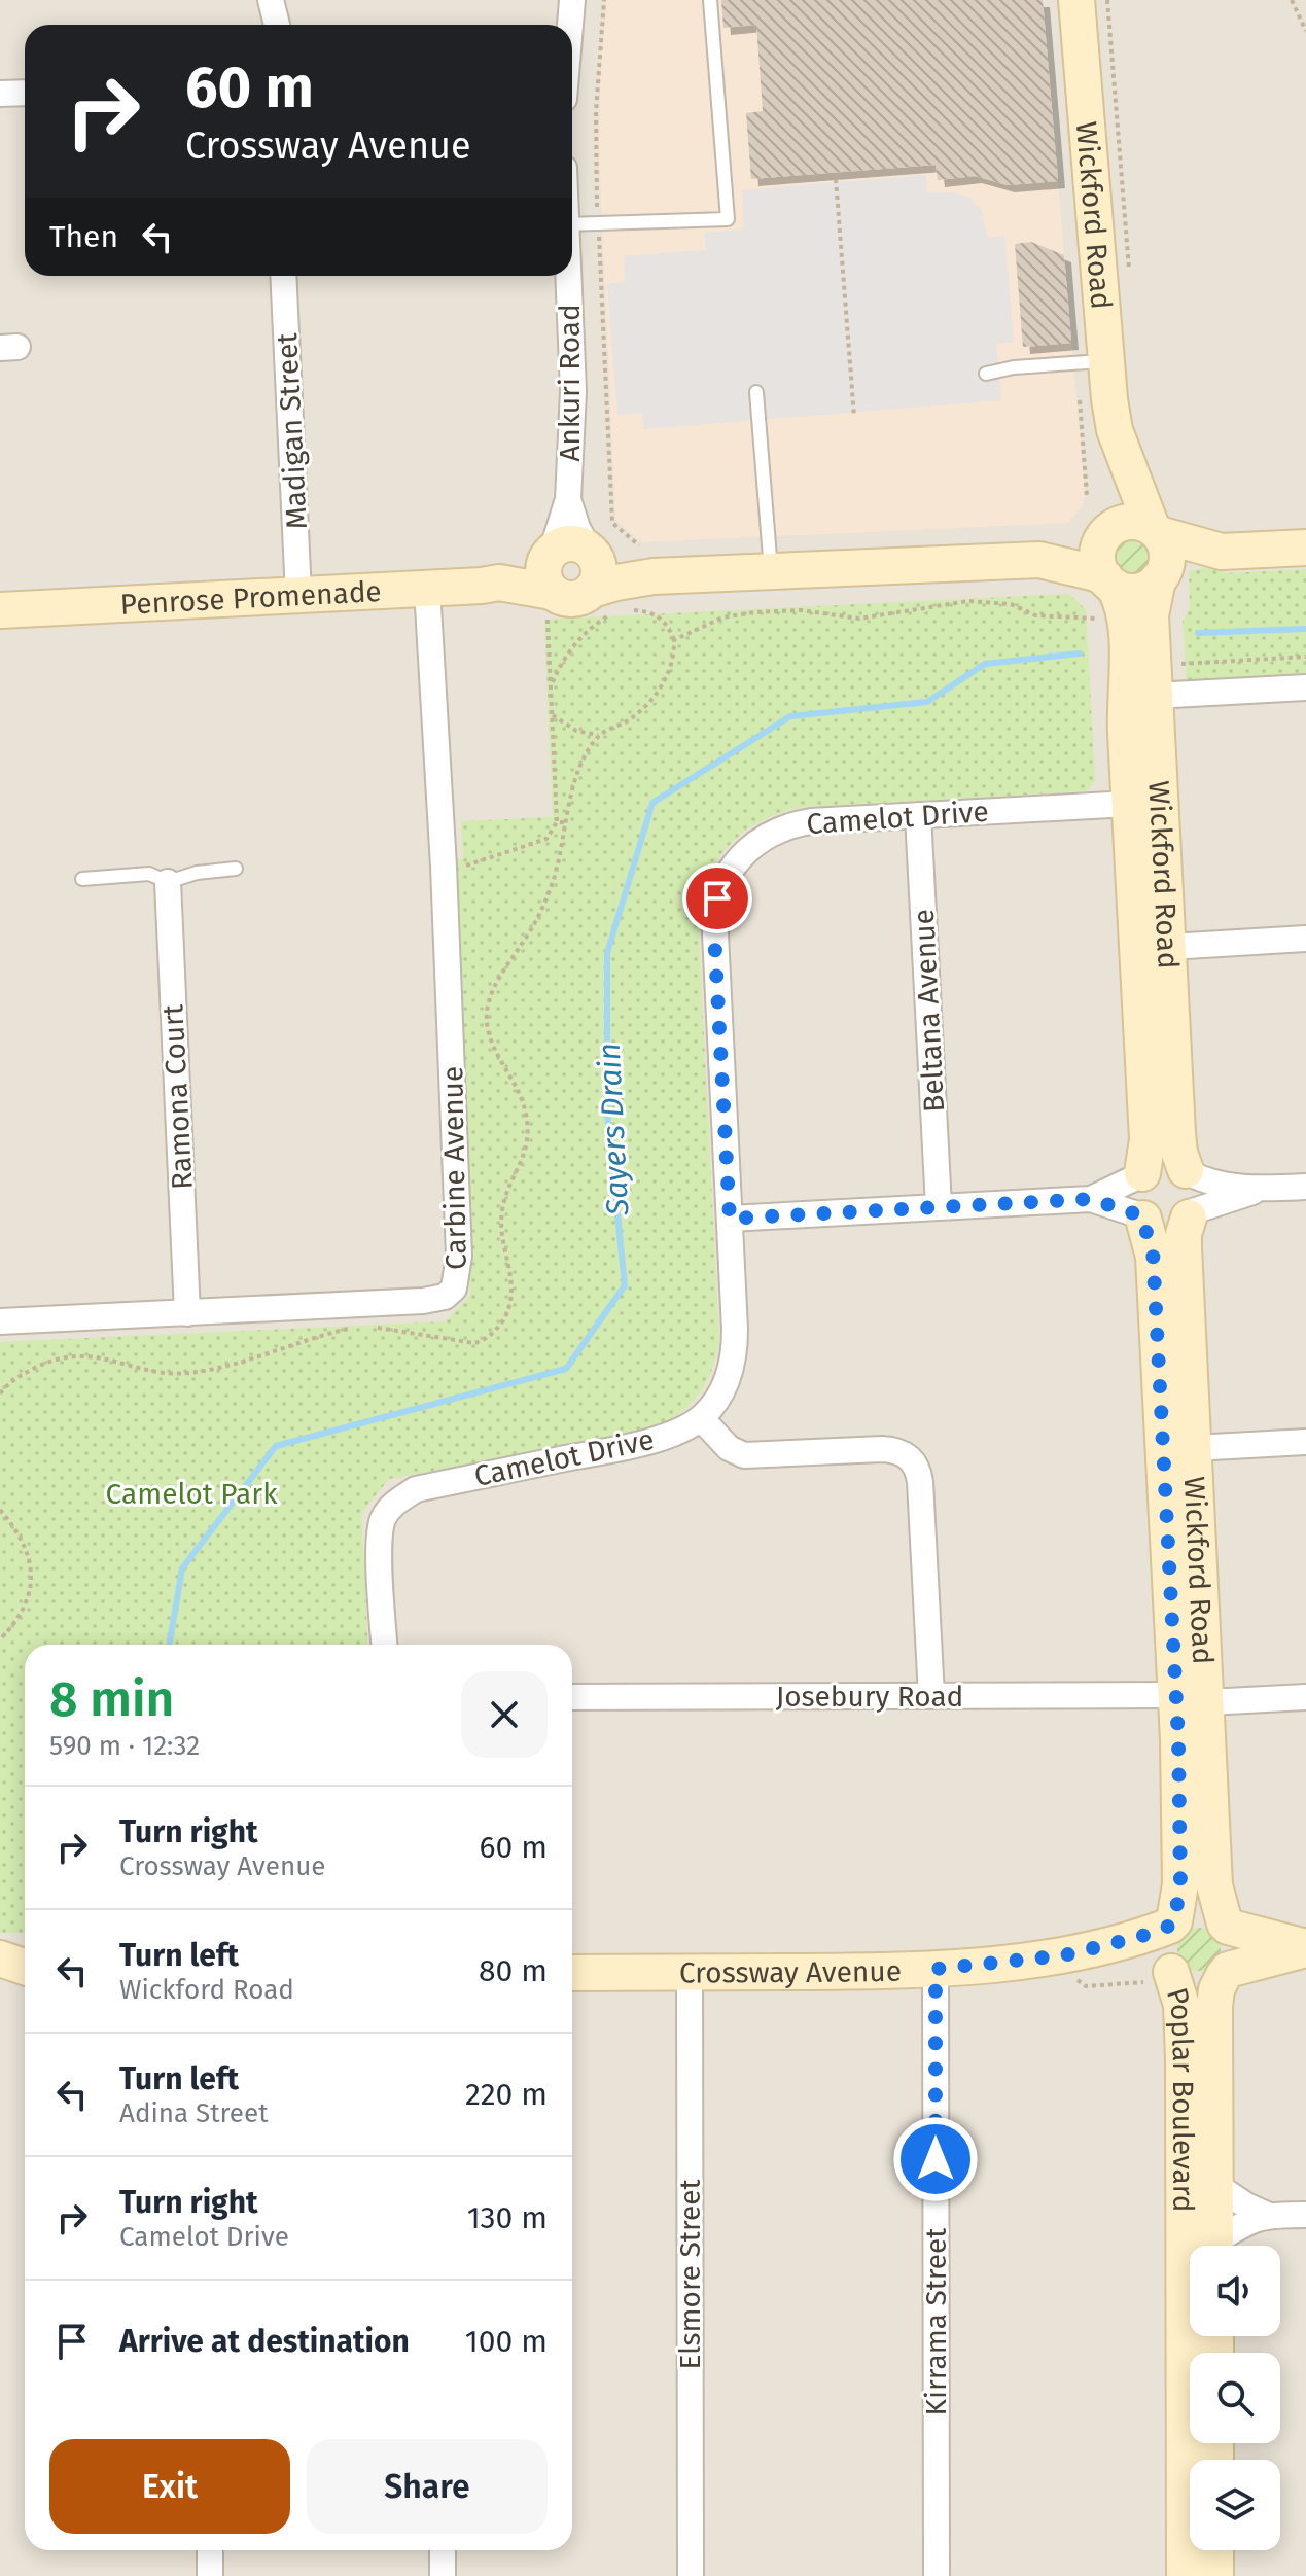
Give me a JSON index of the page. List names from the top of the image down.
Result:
{
  "streets": {
    "street": [
      "Wickford Road",
      "Ankuri Road",
      "Madigan Street",
      "Penrose Promenade",
      "Camelot Drive",
      "Beltana Avenue",
      "Ramona Court",
      "Carbine Avenue",
      "Josebury Road",
      "Crossway Avenue",
      "Poplar Boulevard",
      "Elsmore Street",
      "Kirrama Street"
    ]
  },
  "crossings": [
    ["Wickford Road", "Camelot Drive"],
    ["Wickford Road", "Josebury Road"],
    ["Wickford Road", "Crossway Avenue"],
    ["Wickford Road", "Poplar Boulevard"],
    ["Ankuri Road", "Penrose Promenade"],
    ["Madigan Street", "Penrose Promenade"],
    ["Penrose Promenade", "Carbine Avenue"],
    ["Camelot Drive", "Beltana Avenue"],
    ["Ramona Court", "Carbine Avenue"],
    ["Crossway Avenue", "Poplar Boulevard"],
    ["Crossway Avenue", "Elsmore Street"],
    ["Crossway Avenue", "Kirrama Street"]
  ],
  "water": ["Sayers Drain"],
  "parks": ["Camelot Park"],
  "page": {
    "turn": ["60 m", "Crossway Avenue"],
    "then": "Then",
    "heading": ["8 min", "590 m · 12:32"],
    "list": [
      {
        "name": "Turn right",
        "note": "Crossway Avenue",
        "value": "60 m"
      },
      {
        "name": "Turn left",
        "note": "Wickford Road",
        "value": "80 m"
      },
      {
        "name": "Turn left",
        "note": "Adina Street",
        "value": "220 m"
      },
      {
        "name": "Turn right",
        "note": "Camelot Drive",
        "value": "130 m"
      },
      {
        "name": "Arrive at destination",
        "value": "100 m"
      }
    ],
    "buttons": ["Exit", "Share"]
  }
}
